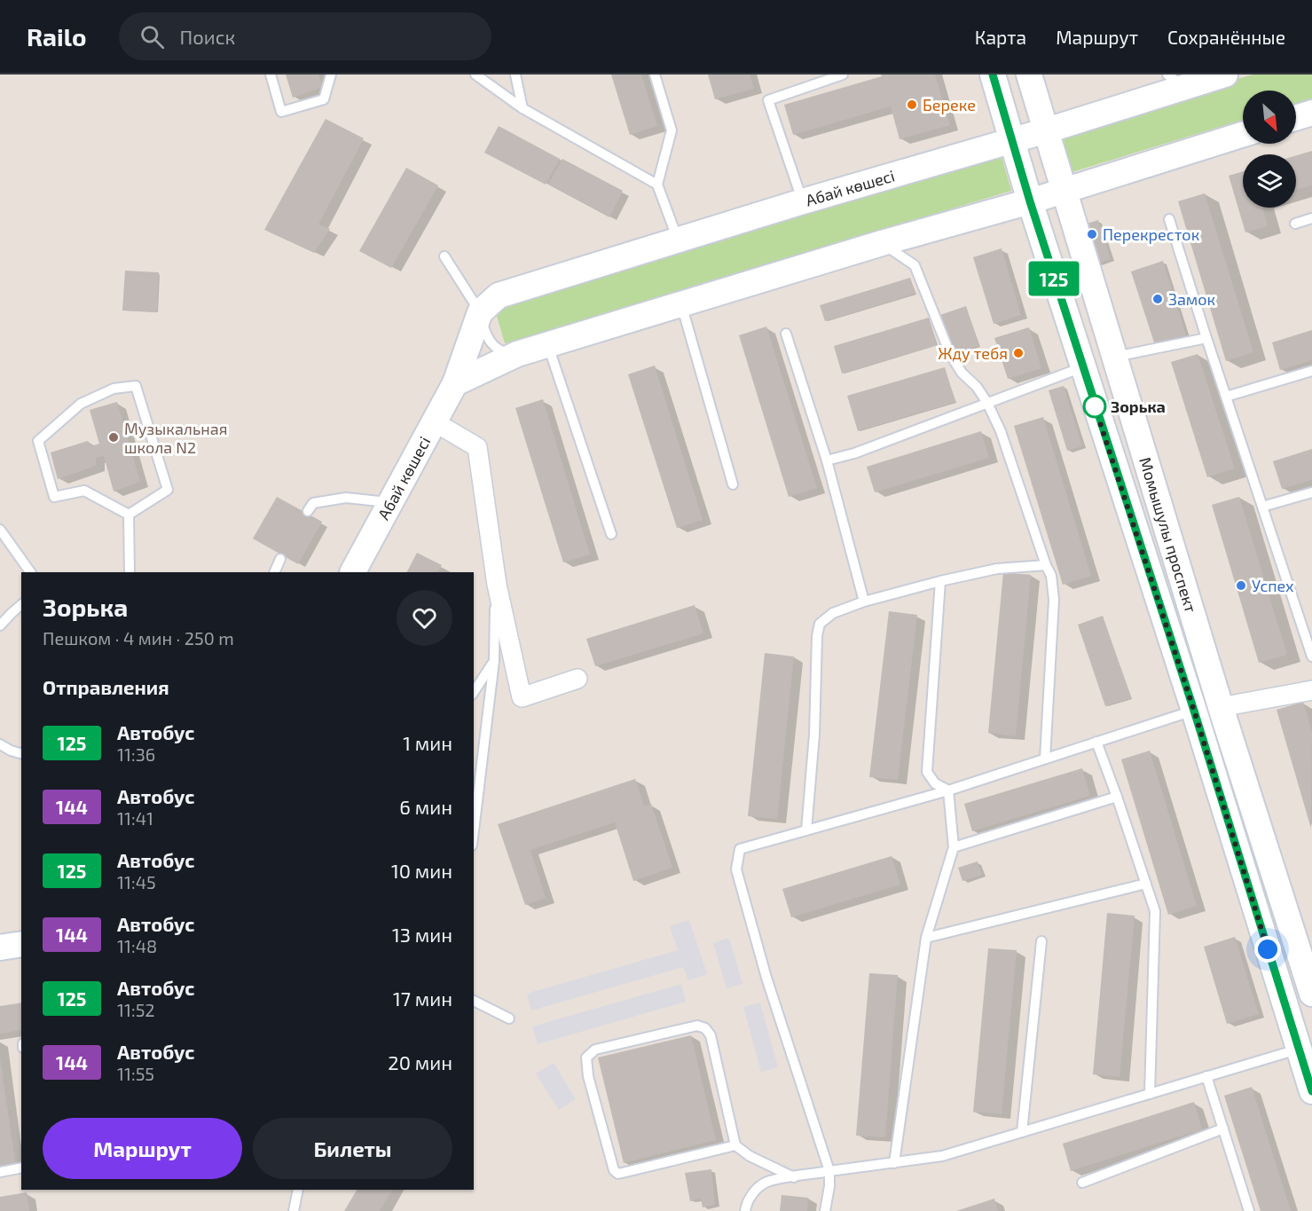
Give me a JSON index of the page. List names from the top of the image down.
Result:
{
  "streets": {
    "street": ["Абай көшесі", "Момышулы проспект"]
  },
  "crossings": [
    ["Абай көшесі", "Момышулы проспект"]
  ],
  "places": [
    "Береке",
    "Перекресток",
    "Замок",
    "Жду тебя",
    "Зорька",
    "Музыкальная школа N2",
    "Успех"
  ],
  "lines": ["bus line 125"],
  "north": "bottom right",
  "page": {
    "header": "Railo",
    "search": "Поиск",
    "nav": ["Карта", "Маршрут", "Сохранённые"],
    "on_map": "125",
    "heading": [
      ["Зорька", "Пешком · 4 мин · 250 m"],
      "Отправления"
    ],
    "list": [
      {
        "mark": "125",
        "name": "Автобус",
        "note": "11:36",
        "value": "1 мин"
      },
      {
        "mark": "144",
        "name": "Автобус",
        "note": "11:41",
        "value": "6 мин"
      },
      {
        "mark": "125",
        "name": "Автобус",
        "note": "11:45",
        "value": "10 мин"
      },
      {
        "mark": "144",
        "name": "Автобус",
        "note": "11:48",
        "value": "13 мин"
      },
      {
        "mark": "125",
        "name": "Автобус",
        "note": "11:52",
        "value": "17 мин"
      },
      {
        "mark": "144",
        "name": "Автобус",
        "note": "11:55",
        "value": "20 мин"
      }
    ],
    "buttons": ["Маршрут", "Билеты"]
  }
}
